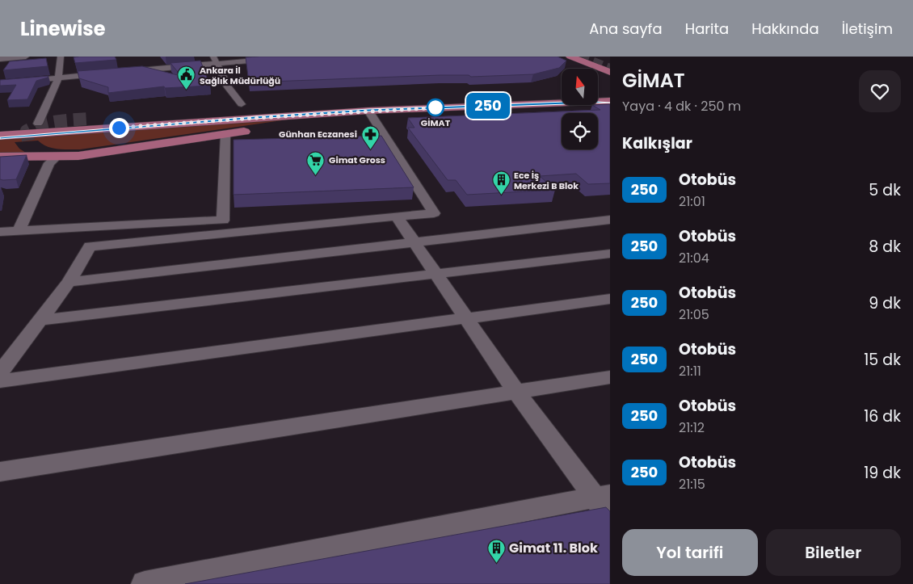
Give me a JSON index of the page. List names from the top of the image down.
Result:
{
  "places": {
    "public building": ["Ankara İl Sağlık Müdürlüğü"],
    "other": ["GİMAT"],
    "pharmacy": ["Günhan Eczanesi"],
    "supermarket": ["Gimat Gross"],
    "building": ["Ece İş Merkezi B Blok", "Gimat 11. Blok"]
  },
  "lines": ["bus line 250"],
  "north": "top",
  "page": {
    "header": "Linewise",
    "nav": [
      "Ana sayfa",
      "Harita",
      "Hakkında",
      "İletişim"
    ],
    "on_map": "250",
    "heading": [
      ["GİMAT", "Yaya · 4 dk · 250 m"],
      "Kalkışlar"
    ],
    "list": [
      {
        "mark": "250",
        "name": "Otobüs",
        "note": "21:01",
        "value": "5 dk"
      },
      {
        "mark": "250",
        "name": "Otobüs",
        "note": "21:04",
        "value": "8 dk"
      },
      {
        "mark": "250",
        "name": "Otobüs",
        "note": "21:05",
        "value": "9 dk"
      },
      {
        "mark": "250",
        "name": "Otobüs",
        "note": "21:11",
        "value": "15 dk"
      },
      {
        "mark": "250",
        "name": "Otobüs",
        "note": "21:12",
        "value": "16 dk"
      },
      {
        "mark": "250",
        "name": "Otobüs",
        "note": "21:15",
        "value": "19 dk"
      }
    ],
    "buttons": ["Yol tarifi", "Biletler"]
  }
}
